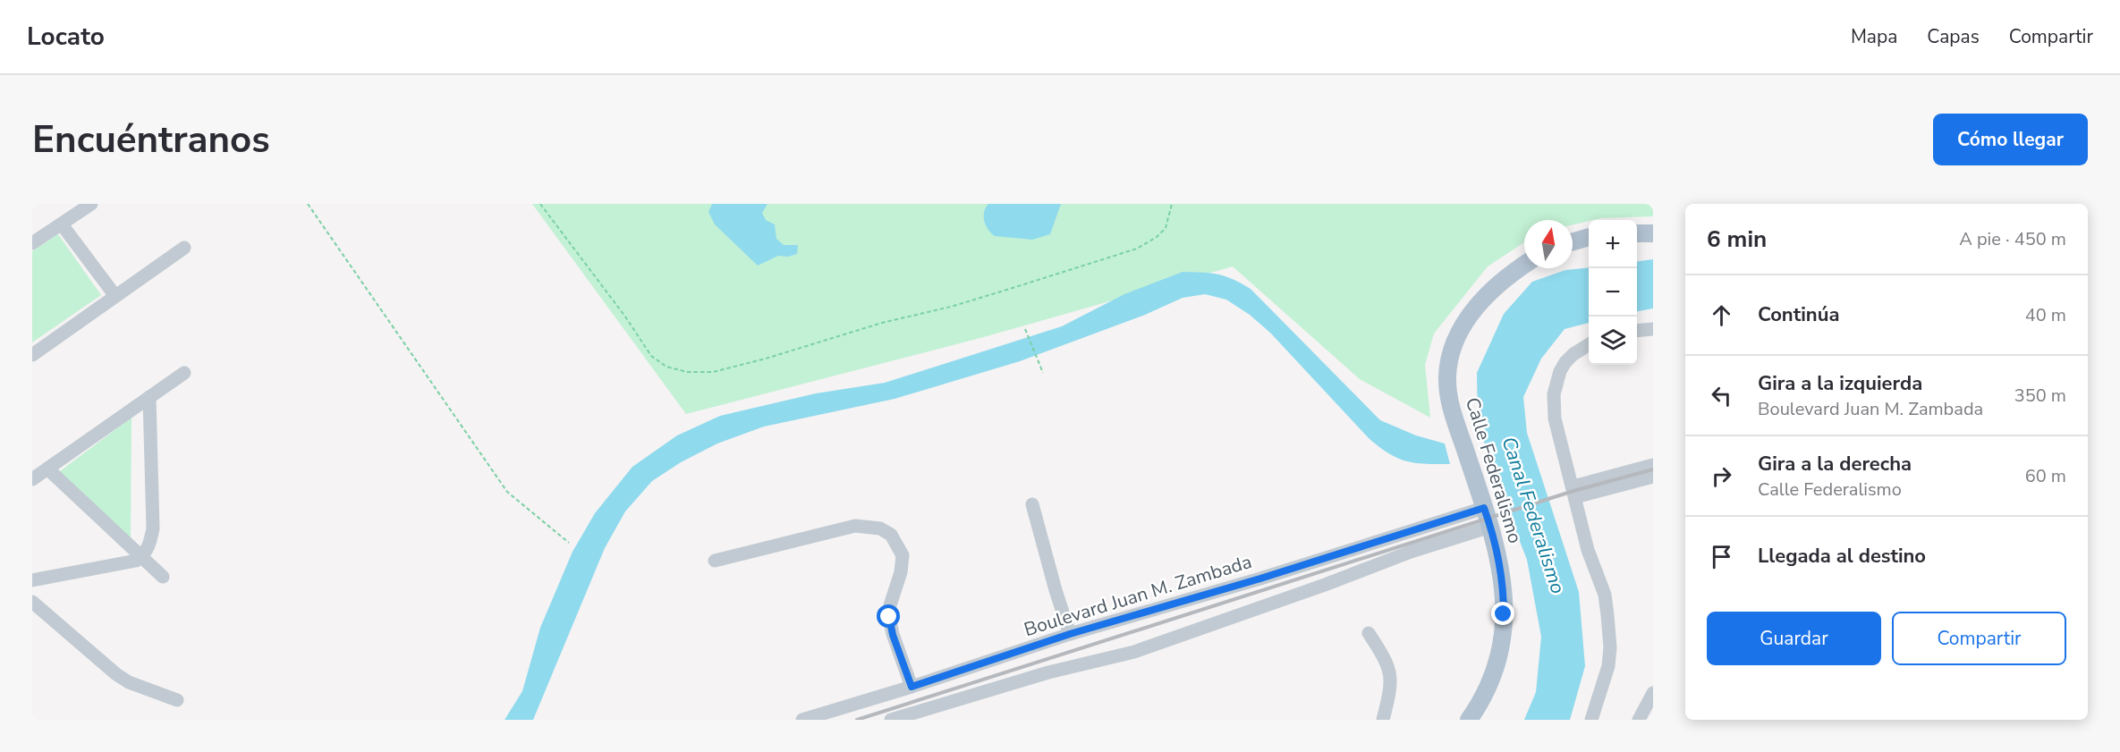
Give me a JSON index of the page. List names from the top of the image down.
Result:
{
  "streets": {
    "main road": ["Calle Federalismo"],
    "street": ["Boulevard Juan M. Zambada"]
  },
  "crossings": [
    ["Calle Federalismo", "Boulevard Juan M. Zambada"]
  ],
  "water": ["Canal Federalismo"],
  "north": "top",
  "page": {
    "header": "Locato",
    "nav": ["Mapa", "Capas", "Compartir"],
    "buttons": [
      "Cómo llegar",
      ["Guardar", "Compartir"]
    ],
    "title": "Encuéntranos",
    "heading": ["6 min", "A pie · 450 m"],
    "map_buttons": ["+", "−"],
    "list": [
      ["Continúa", "40 m"],
      ["Gira a la izquierda", "Boulevard Juan M. Zambada", "350 m"],
      ["Gira a la derecha", "Calle Federalismo", "60 m"],
      "Llegada al destino"
    ]
  }
}
